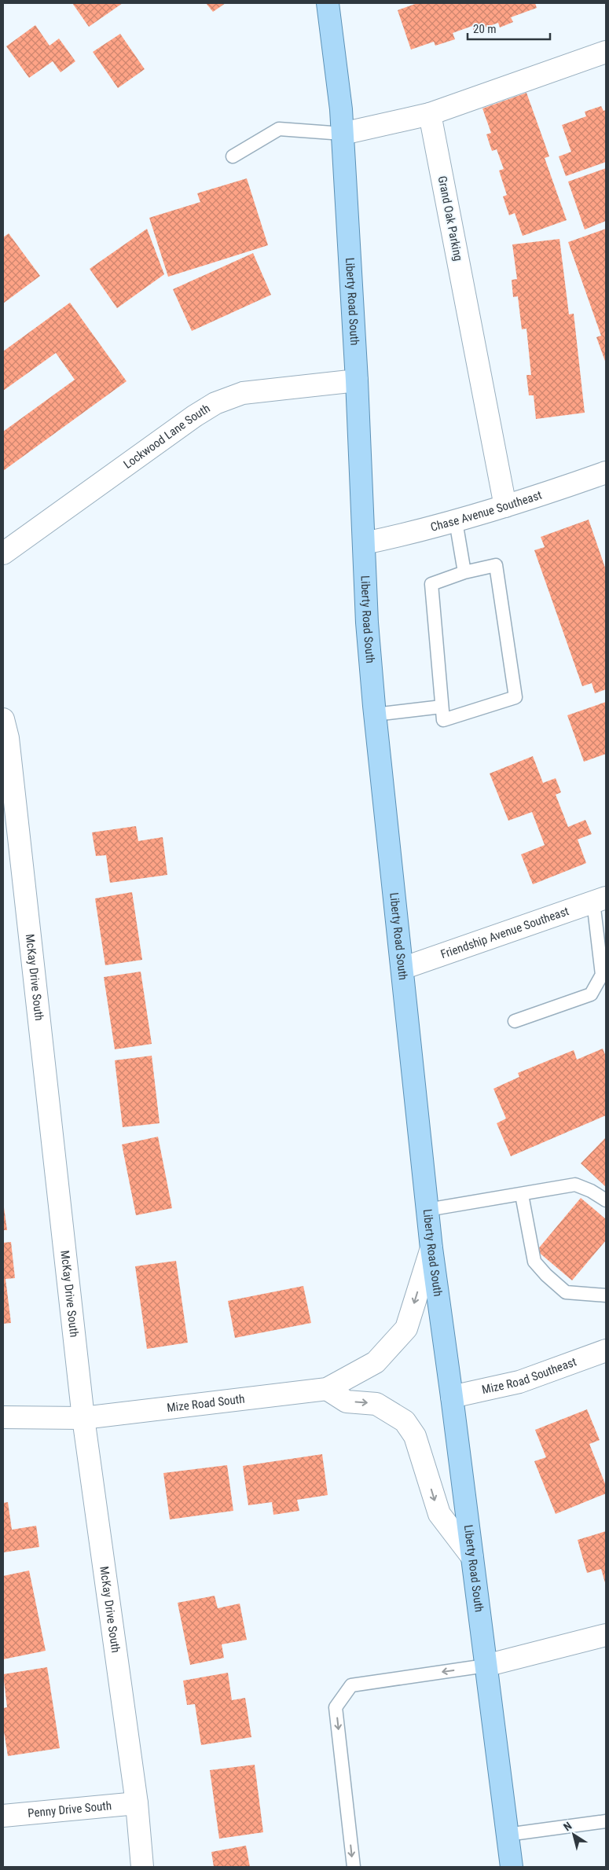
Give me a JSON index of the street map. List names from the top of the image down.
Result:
{
  "streets": {
    "main road": ["Liberty Road South"],
    "street": [
      "Grand Oak Parking",
      "Lockwood Lane South",
      "Chase Avenue Southeast",
      "Friendship Avenue Southeast",
      "McKay Drive South",
      "Mize Road Southeast",
      "Mize Road South",
      "Penny Drive South"
    ]
  },
  "crossings": [
    ["Grand Oak Parking", "Chase Avenue Southeast"],
    ["Liberty Road South", "Lockwood Lane South"],
    ["Liberty Road South", "Chase Avenue Southeast"],
    ["Liberty Road South", "Friendship Avenue Southeast"],
    ["Liberty Road South", "Mize Road Southeast"],
    ["Liberty Road South", "Mize Road South"],
    ["McKay Drive South", "Mize Road South"],
    ["McKay Drive South", "Penny Drive South"]
  ],
  "scale_bar": "20 m",
  "north": "top left"
}
